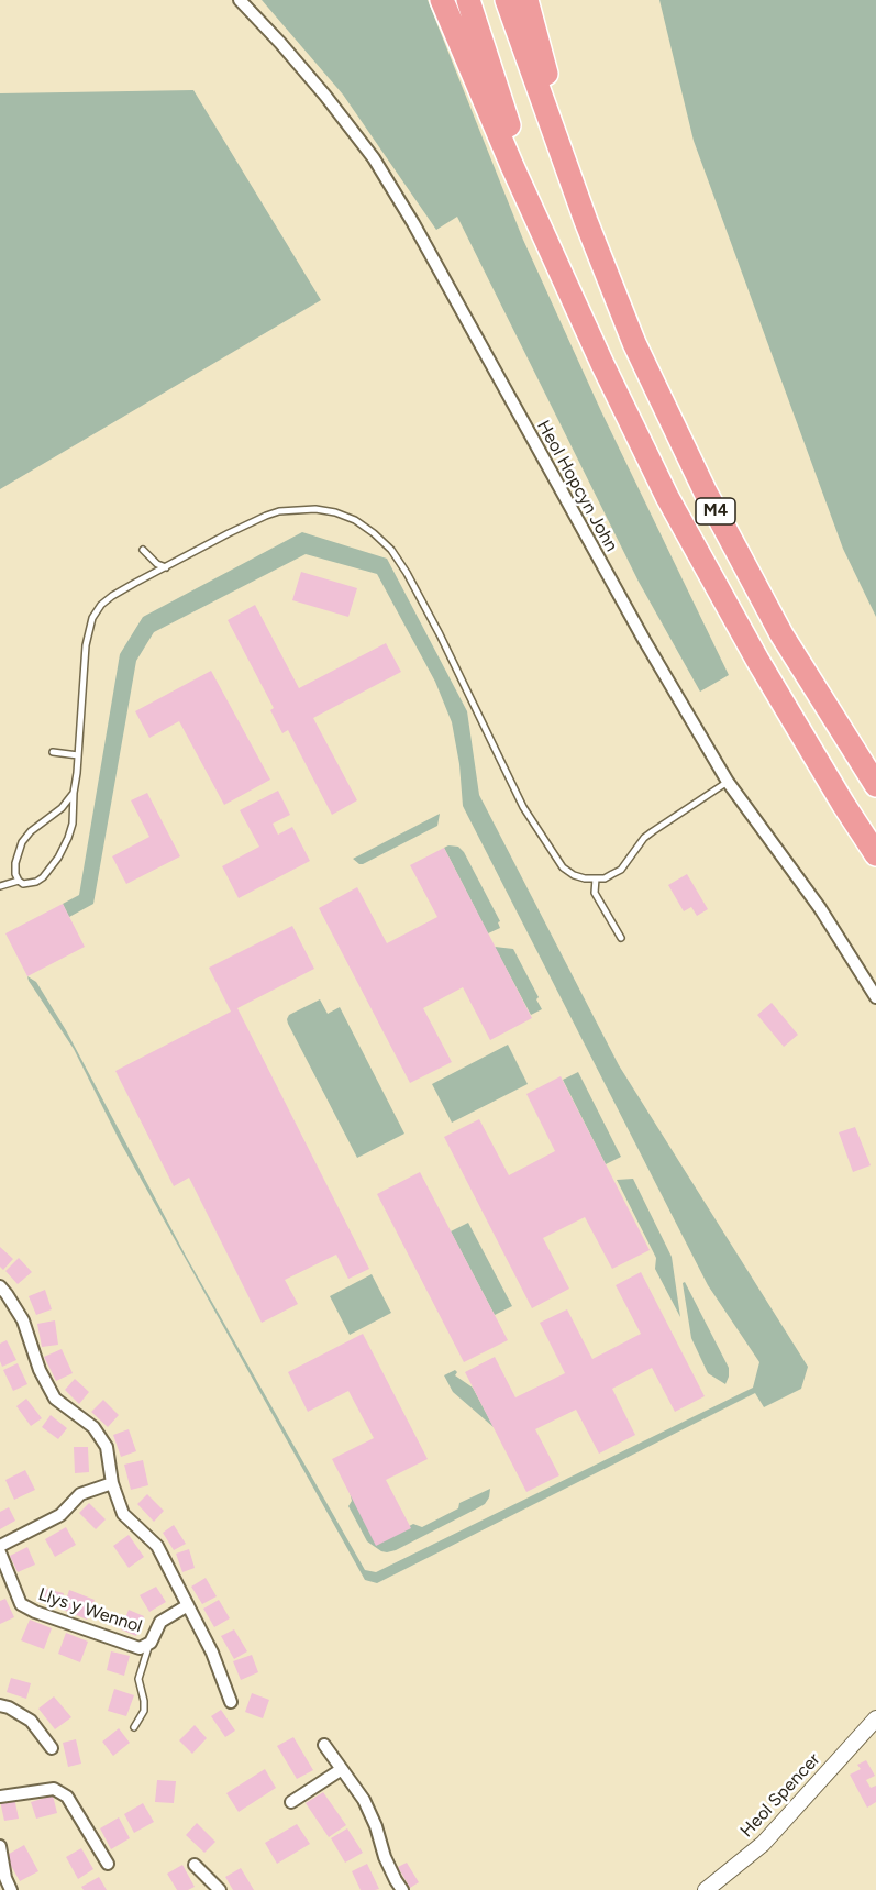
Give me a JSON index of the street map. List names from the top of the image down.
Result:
{
  "streets": {
    "highway": ["M4"],
    "street": ["Heol Hopcyn John", "Llys y Wennol", "Heol Spencer"]
  }
}
